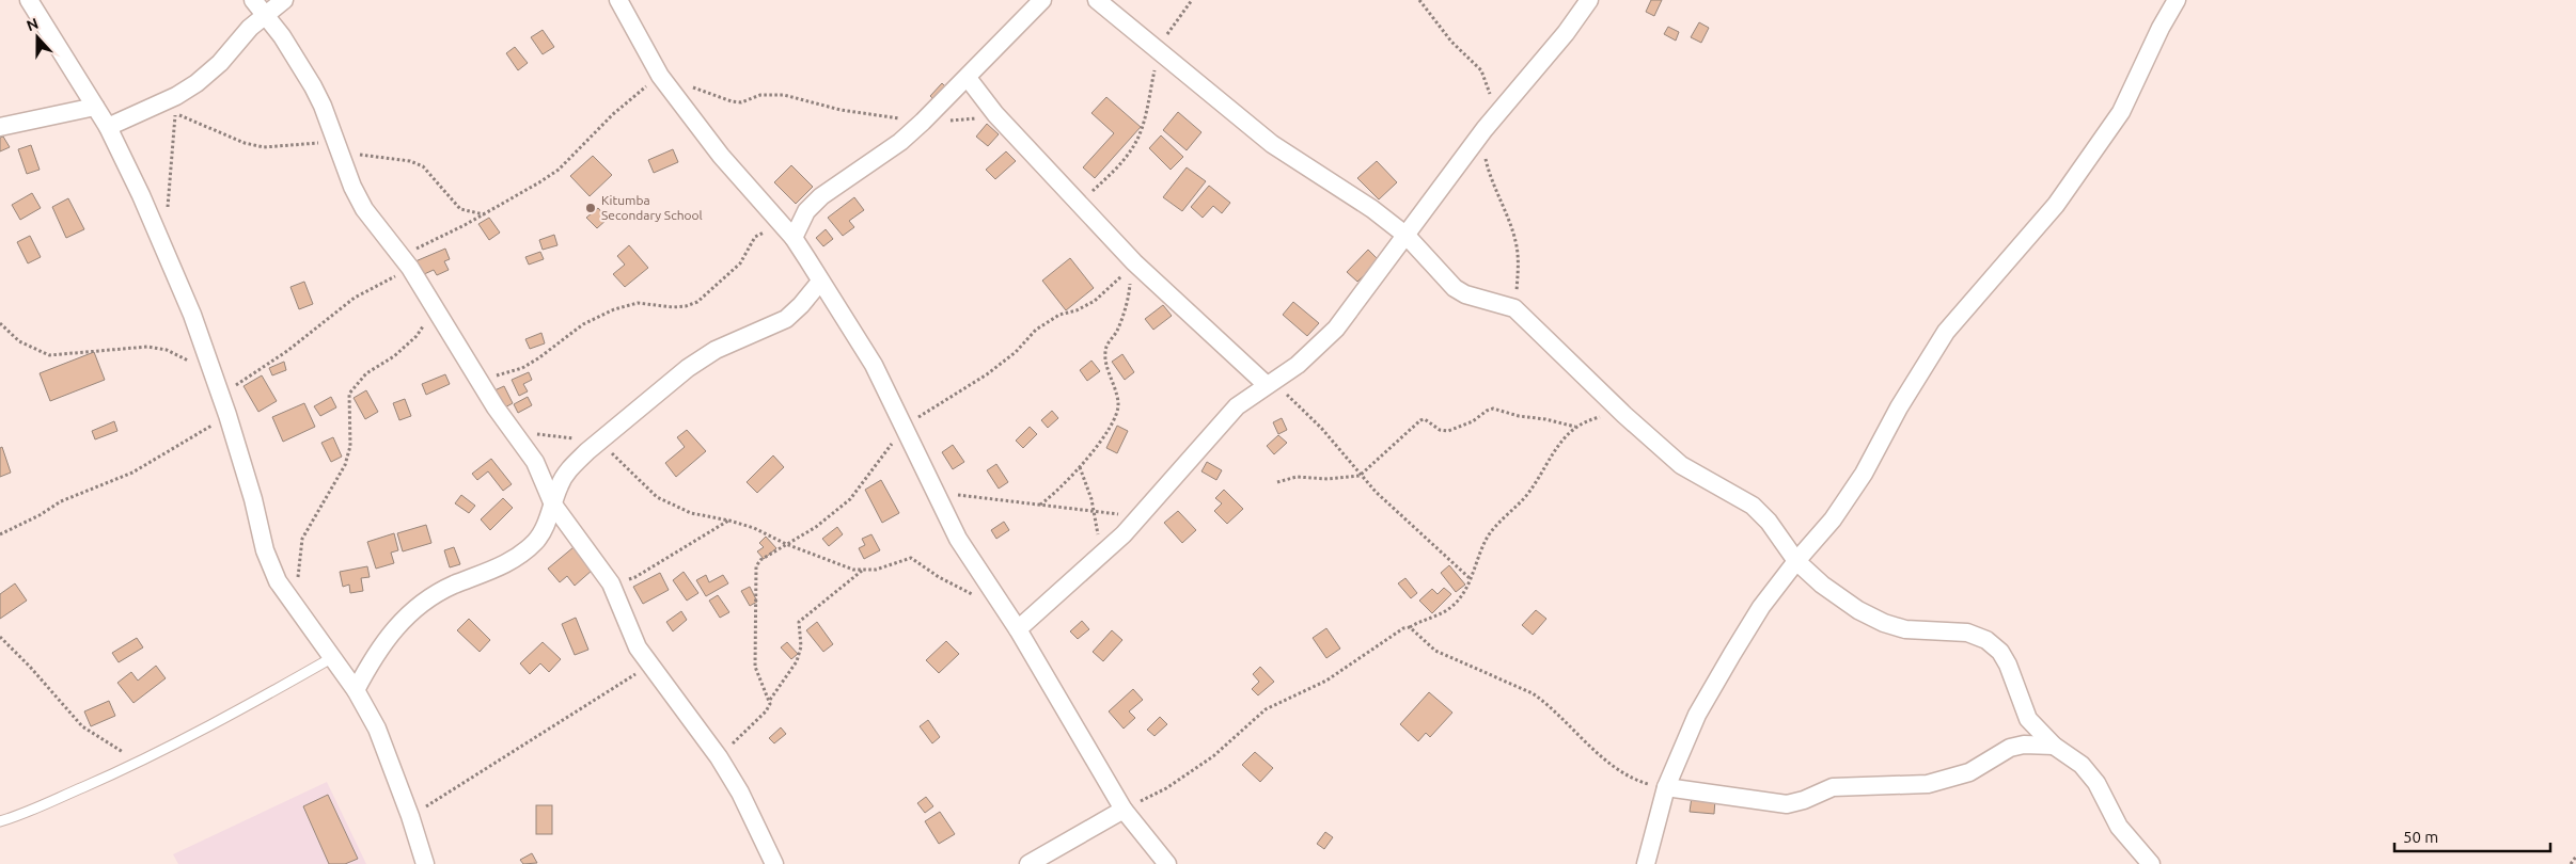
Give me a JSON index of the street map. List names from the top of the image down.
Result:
{
  "places": ["Kitumba Secondary School"],
  "scale_bar": "50 m",
  "north": "top"
}
